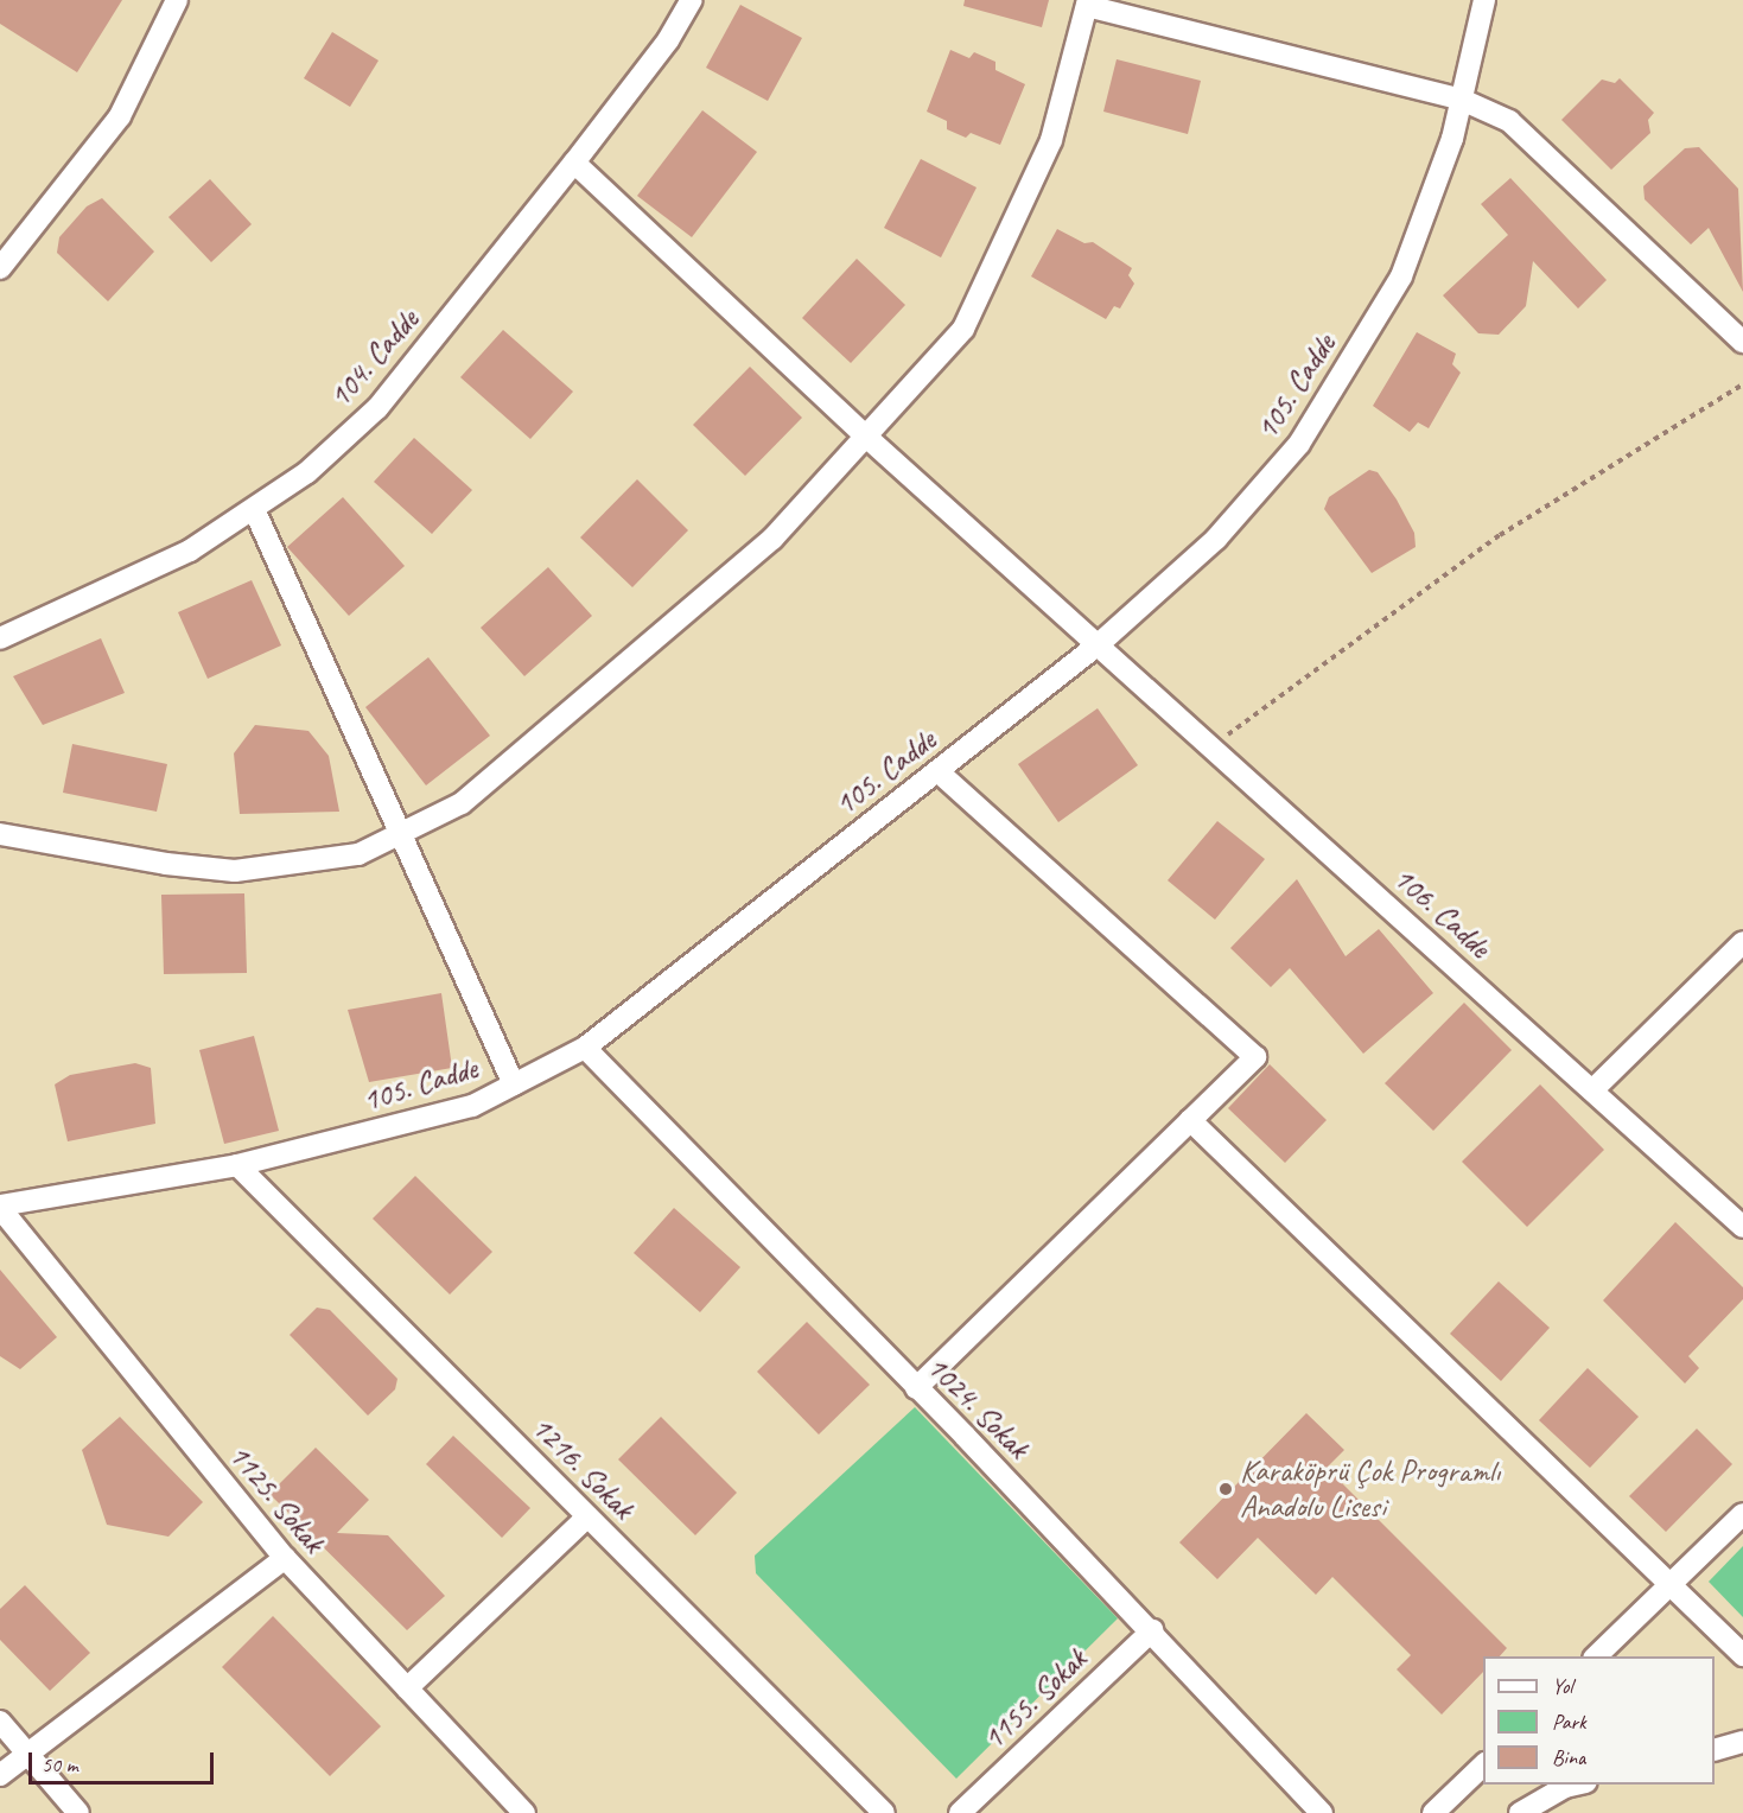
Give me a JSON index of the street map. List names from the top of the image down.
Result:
{
  "streets": {
    "street": [
      "104. Cadde",
      "105. Cadde",
      "106. Cadde",
      "1024. Sokak",
      "1216. Sokak",
      "1125. Sokak",
      "1155. Sokak"
    ]
  },
  "crossings": [
    ["104. Cadde", "106. Cadde"],
    ["105. Cadde", "106. Cadde"],
    ["105. Cadde", "1024. Sokak"],
    ["105. Cadde", "1216. Sokak"],
    ["105. Cadde", "1125. Sokak"],
    ["1024. Sokak", "1155. Sokak"]
  ],
  "places": ["Karaköprü Çok Programlı Anadolu Lisesi"],
  "legend": ["Yol", "Park", "Bina"],
  "scale_bar": "50 m"
}
